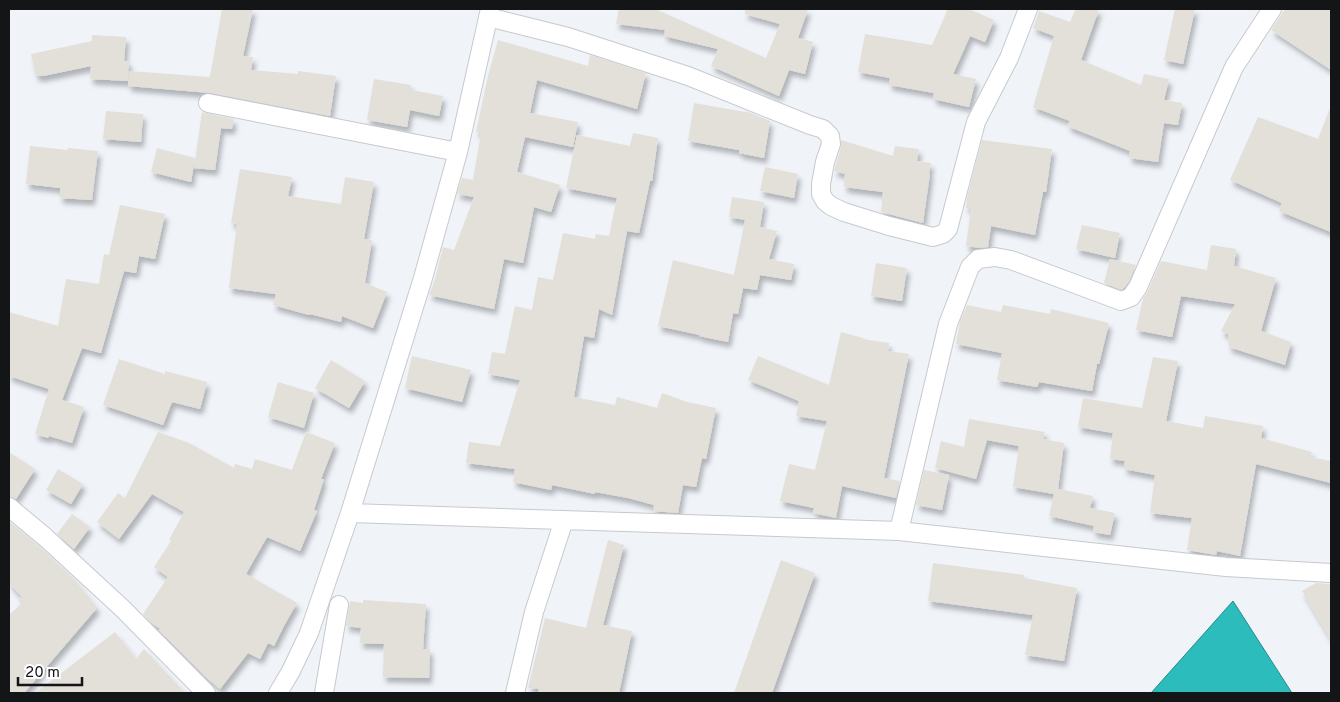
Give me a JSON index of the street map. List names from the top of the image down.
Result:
{
  "scale_bar": "20 m"
}
